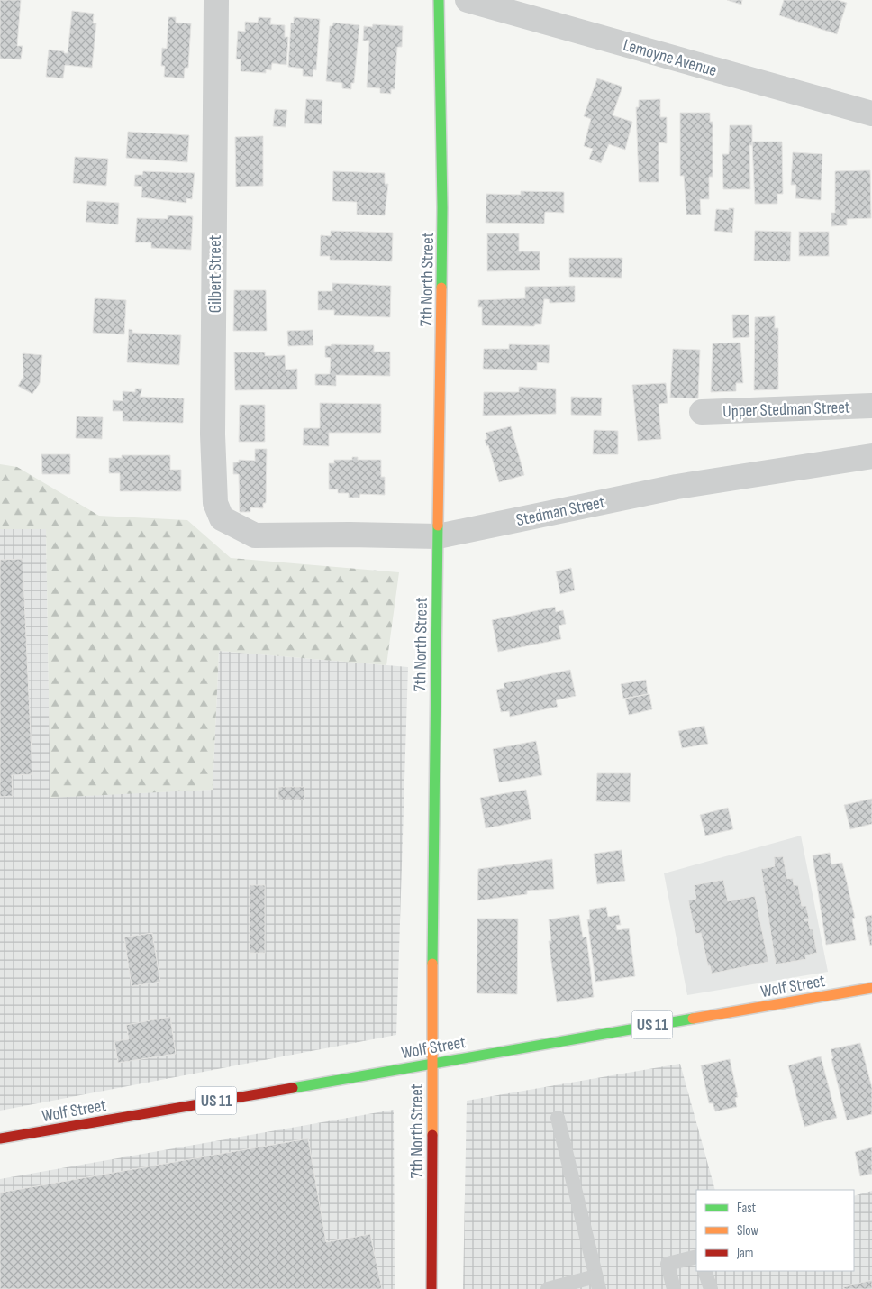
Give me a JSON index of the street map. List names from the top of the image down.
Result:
{
  "streets": {
    "street": [
      "Lemoyne Avenue",
      "Gilbert Street",
      "7th North Street",
      "Upper Stedman Street",
      "Stedman Street",
      "Wolf Street",
      "US 11"
    ]
  },
  "crossings": [
    ["Gilbert Street", "Stedman Street"],
    ["7th North Street", "Stedman Street"],
    ["7th North Street", "Wolf Street"]
  ],
  "legend": ["Fast", "Slow", "Jam"]
}
